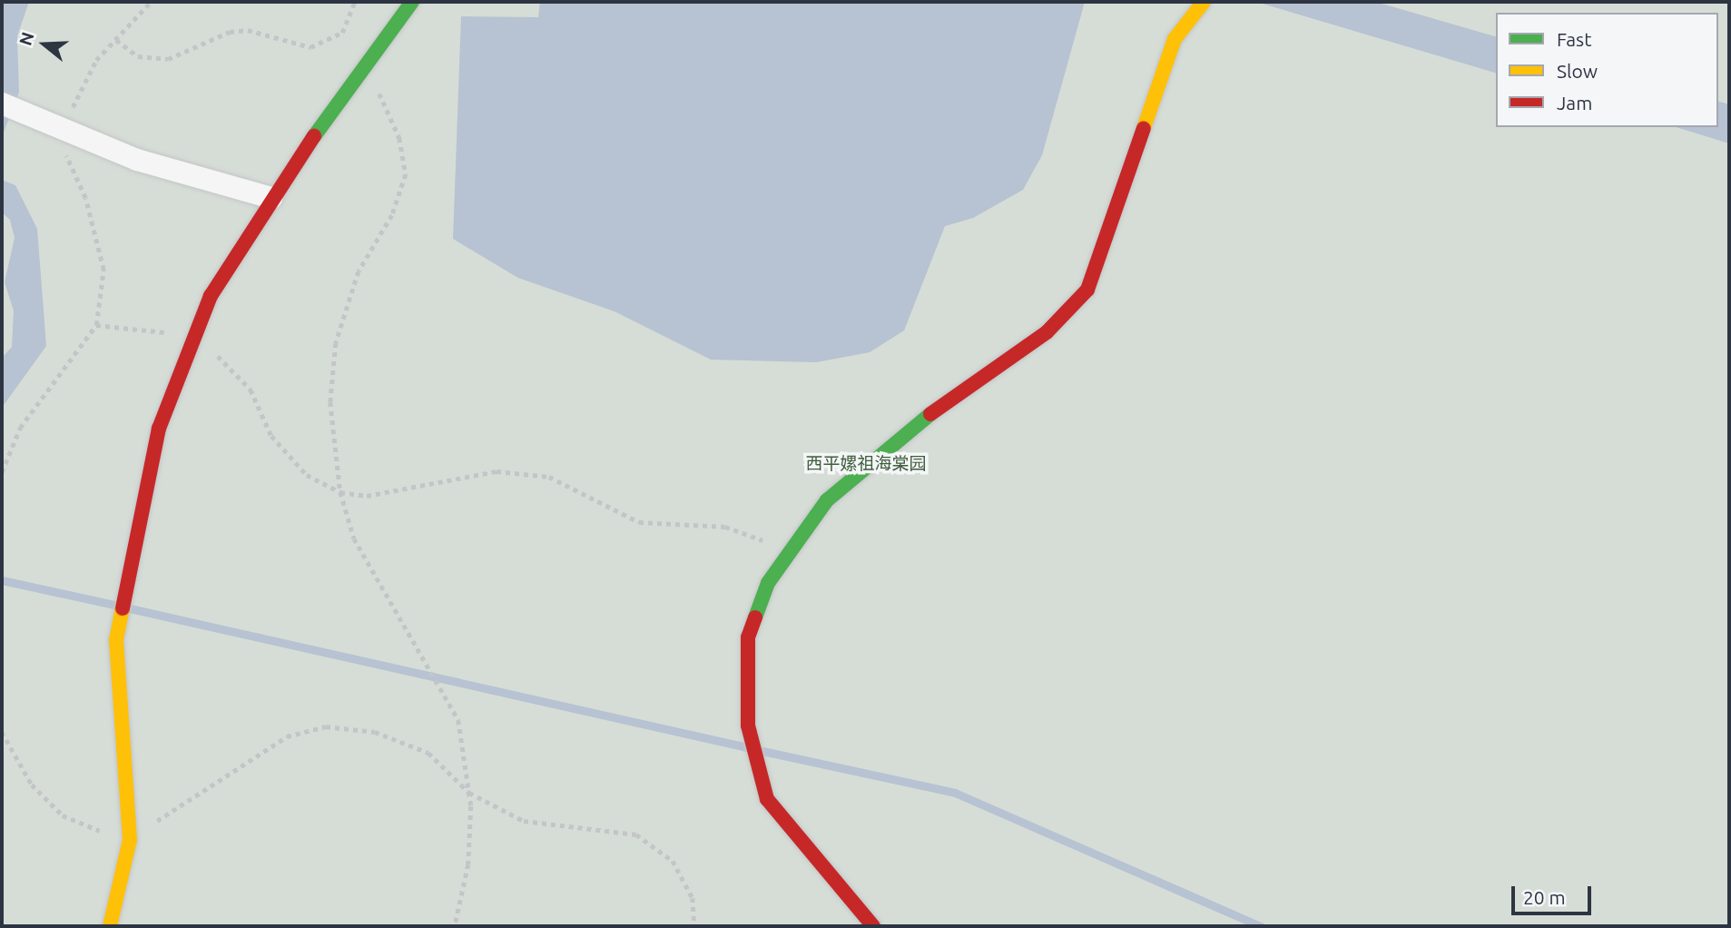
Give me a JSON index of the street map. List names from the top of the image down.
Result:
{
  "parks": ["西平嫘祖海棠园"],
  "legend": ["Fast", "Slow", "Jam"],
  "scale_bar": "20 m",
  "north": "left"
}
